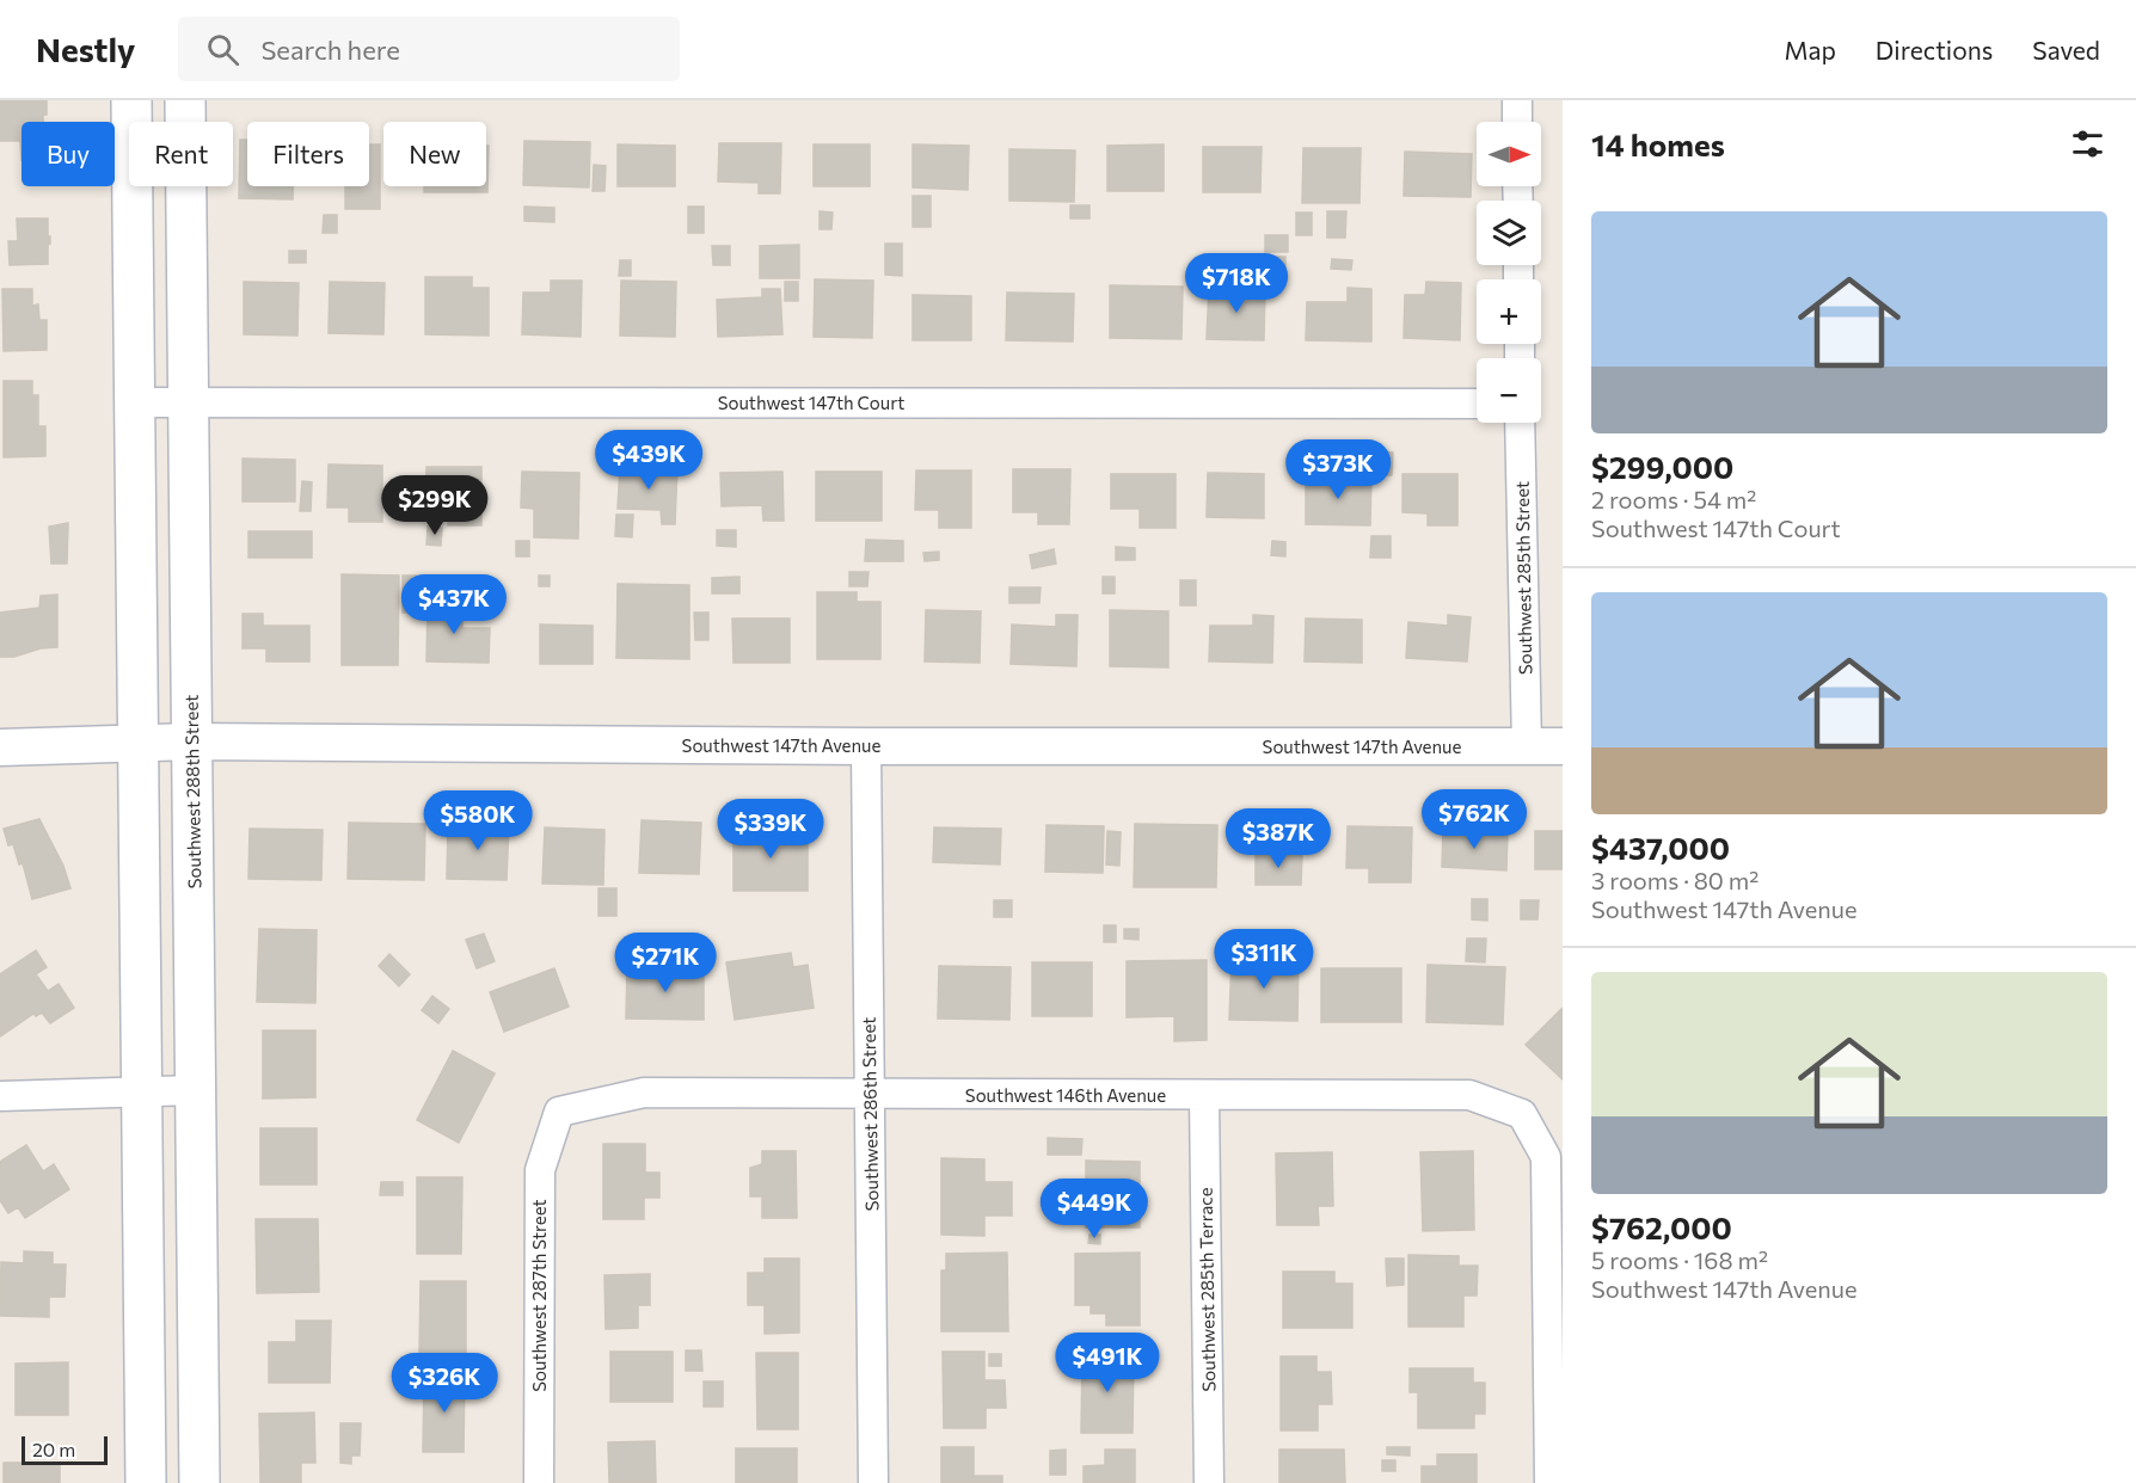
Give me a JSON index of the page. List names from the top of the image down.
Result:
{
  "streets": {
    "main road": ["Southwest 288th Street"],
    "street": [
      "Southwest 147th Court",
      "Southwest 285th Street",
      "Southwest 147th Avenue",
      "Southwest 146th Avenue",
      "Southwest 286th Street",
      "Southwest 285th Terrace",
      "Southwest 287th Street"
    ]
  },
  "crossings": [
    ["Southwest 147th Court", "Southwest 288th Street"],
    ["Southwest 285th Street", "Southwest 147th Avenue"],
    ["Southwest 147th Avenue", "Southwest 288th Street"],
    ["Southwest 147th Avenue", "Southwest 286th Street"],
    ["Southwest 146th Avenue", "Southwest 286th Street"],
    ["Southwest 146th Avenue", "Southwest 285th Terrace"],
    ["Southwest 146th Avenue", "Southwest 287th Street"]
  ],
  "scale_bar": "20 m",
  "north": "right",
  "page": {
    "header": "Nestly",
    "search": "Search here",
    "nav": ["Map", "Directions", "Saved"],
    "heading": "14 homes",
    "map_buttons": ["+", "−"],
    "chip": [
      "Buy",
      "Rent",
      "Filters",
      "New"
    ],
    "list": [
      {
        "name": "$299,000",
        "note": "2 rooms · 54 m² · Southwest 147th Court"
      },
      {
        "name": "$437,000",
        "note": "3 rooms · 80 m² · Southwest 147th Avenue"
      },
      {
        "name": "$762,000",
        "note": "5 rooms · 168 m² · Southwest 147th Avenue"
      }
    ],
    "price": [
      "$718K",
      "$439K",
      "$373K",
      "$299K",
      "$437K",
      "$762K",
      "$580K",
      "$339K",
      "$387K",
      "$311K",
      "$271K",
      "$449K",
      "$491K",
      "$326K"
    ],
    "scale": "20 m"
  }
}
